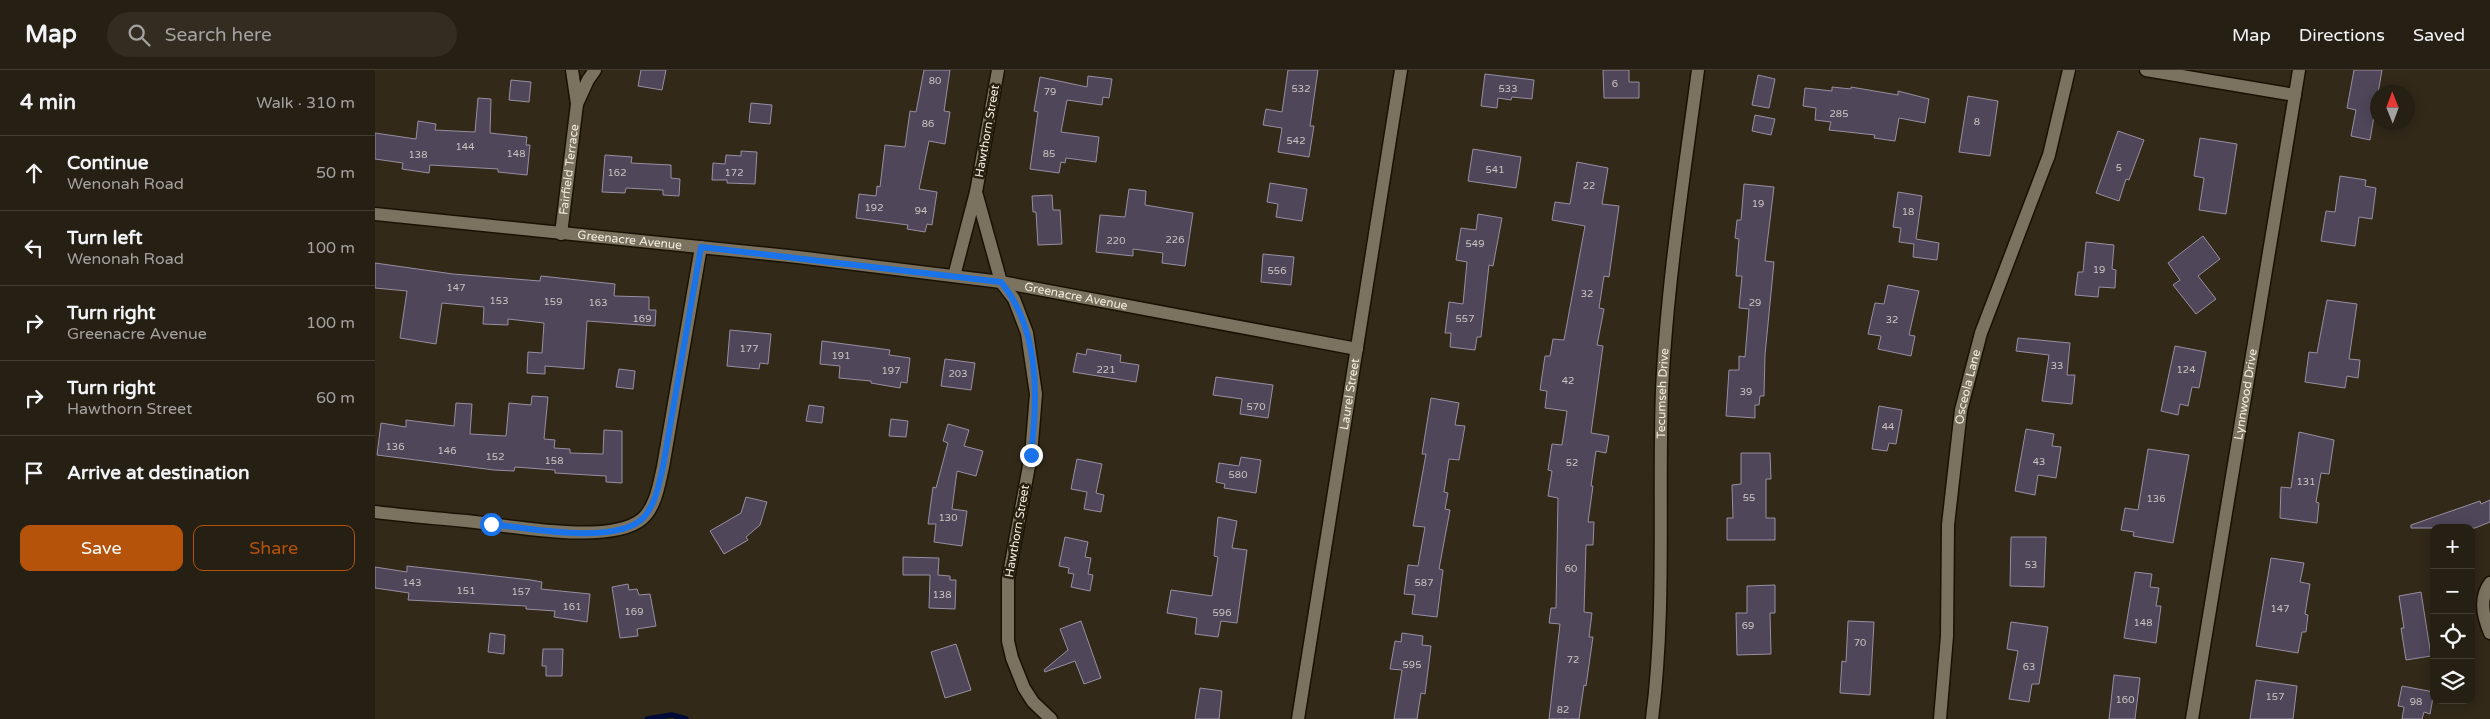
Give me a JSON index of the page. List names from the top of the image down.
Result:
{
  "streets": {
    "street": [
      "Hawthorn Street",
      "Fairfield Terrace",
      "Greenacre Avenue",
      "Osceola Lane",
      "Tecumseh Drive",
      "Lynnwood Drive",
      "Laurel Street"
    ]
  },
  "crossings": [
    ["Hawthorn Street", "Greenacre Avenue"],
    ["Fairfield Terrace", "Greenacre Avenue"],
    ["Greenacre Avenue", "Laurel Street"]
  ],
  "house_numbers": [
    "80",
    "6",
    "532",
    "533",
    "79",
    "285",
    "8",
    "86",
    "542",
    "144",
    "148",
    "85",
    "138",
    "5",
    "541",
    "162",
    "172",
    "22",
    "19",
    "192",
    "94",
    "18",
    "226",
    "220",
    "549",
    "19",
    "556",
    "147",
    "32",
    "153",
    "159",
    "163",
    "29",
    "169",
    "557",
    "32",
    "177",
    "191",
    "33",
    "221",
    "124",
    "197",
    "203",
    "42",
    "39",
    "570",
    "44",
    "136",
    "146",
    "152",
    "158",
    "43",
    "52",
    "580",
    "131",
    "55",
    "136",
    "130",
    "53",
    "60",
    "143",
    "587",
    "151",
    "157",
    "138",
    "161",
    "147",
    "169",
    "596",
    "148",
    "69",
    "70",
    "72",
    "595",
    "63",
    "157",
    "160",
    "98",
    "82"
  ],
  "north": "top",
  "page": {
    "header": "Map",
    "search": "Search here",
    "nav": ["Map", "Directions", "Saved"],
    "heading": ["4 min", "Walk · 310 m"],
    "list": [
      ["Continue", "Wenonah Road", "50 m"],
      ["Turn left", "Wenonah Road", "100 m"],
      ["Turn right", "Greenacre Avenue", "100 m"],
      ["Turn right", "Hawthorn Street", "60 m"],
      "Arrive at destination"
    ],
    "buttons": ["Save", "Share"],
    "map_buttons": ["+", "−"]
  }
}
